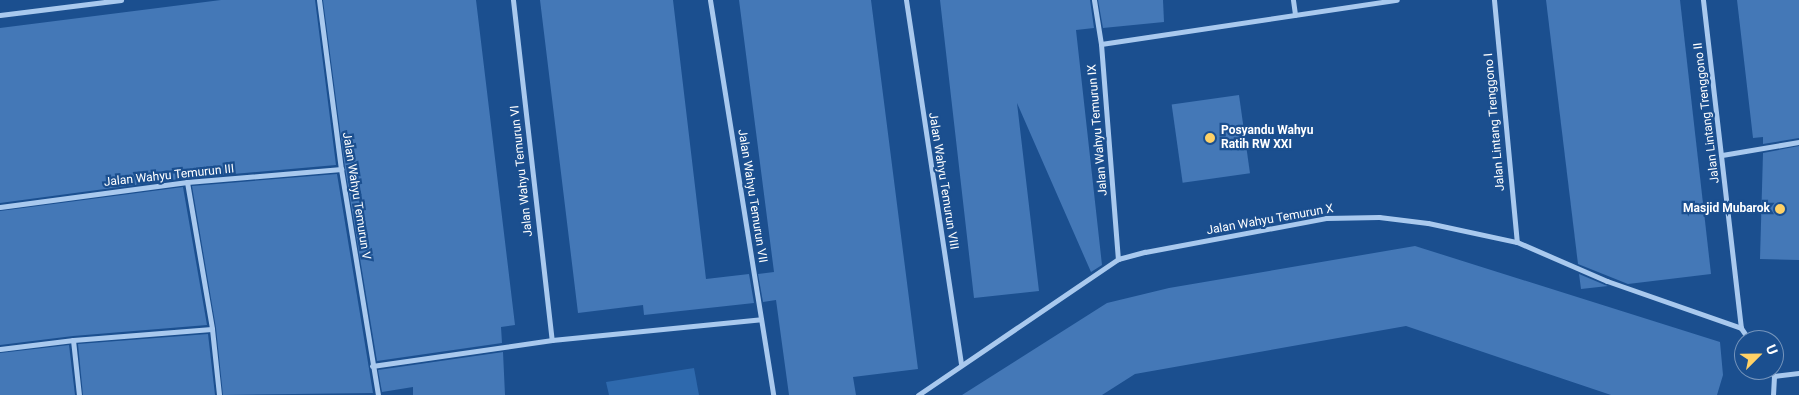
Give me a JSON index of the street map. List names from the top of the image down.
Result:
{
  "streets": {
    "street": [
      "Jalan Lintang Trenggono II",
      "Jalan Lintang Trenggono I",
      "Jalan Wahyu Temurun IX",
      "Jalan Wahyu Temurun VI",
      "Jalan Wahyu Temurun III",
      "Jalan Wahyu Temurun VIII",
      "Jalan Wahyu Temurun V",
      "Jalan Wahyu Temurun VII",
      "Jalan Wahyu Temurun X"
    ]
  },
  "crossings": [
    ["Jalan Lintang Trenggono II", "Jalan Wahyu Temurun X"],
    ["Jalan Lintang Trenggono I", "Jalan Wahyu Temurun X"],
    ["Jalan Wahyu Temurun IX", "Jalan Wahyu Temurun X"],
    ["Jalan Wahyu Temurun III", "Jalan Wahyu Temurun V"],
    ["Jalan Wahyu Temurun VIII", "Jalan Wahyu Temurun X"]
  ],
  "places": ["Posyandu Wahyu Ratih RW XXI", "Masjid Mubarok"],
  "north": "top right"
}
